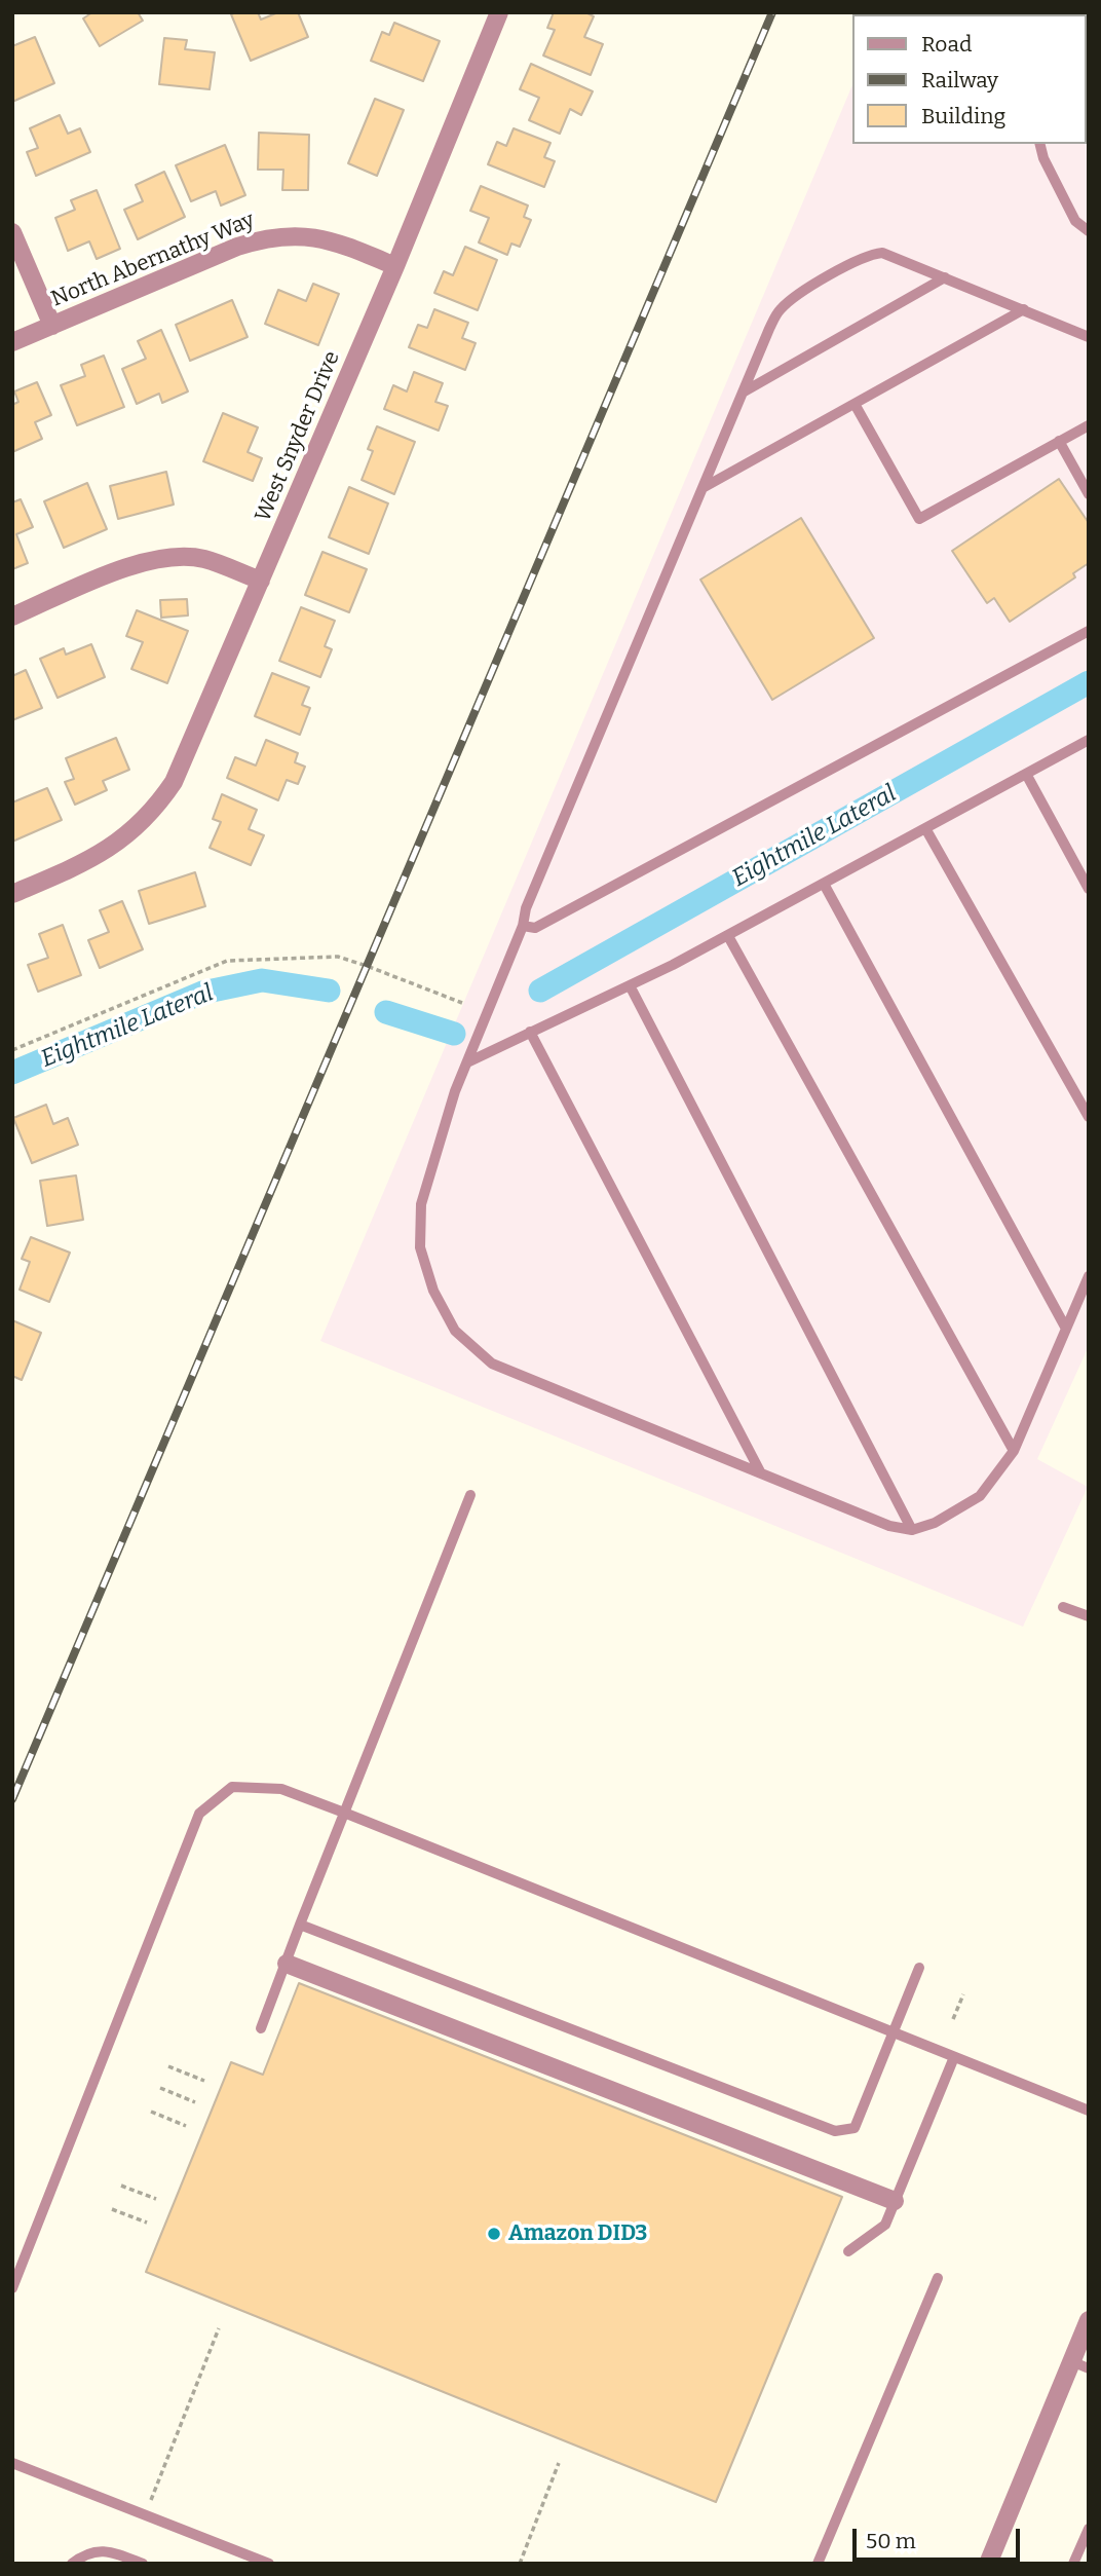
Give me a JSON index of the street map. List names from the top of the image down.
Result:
{
  "streets": {
    "street": ["North Abernathy Way", "West Snyder Drive"]
  },
  "crossings": [
    ["North Abernathy Way", "West Snyder Drive"]
  ],
  "water": ["Eightmile Lateral"],
  "places": ["Amazon DID3"],
  "legend": ["Road", "Railway", "Building"],
  "scale_bar": "50 m"
}
